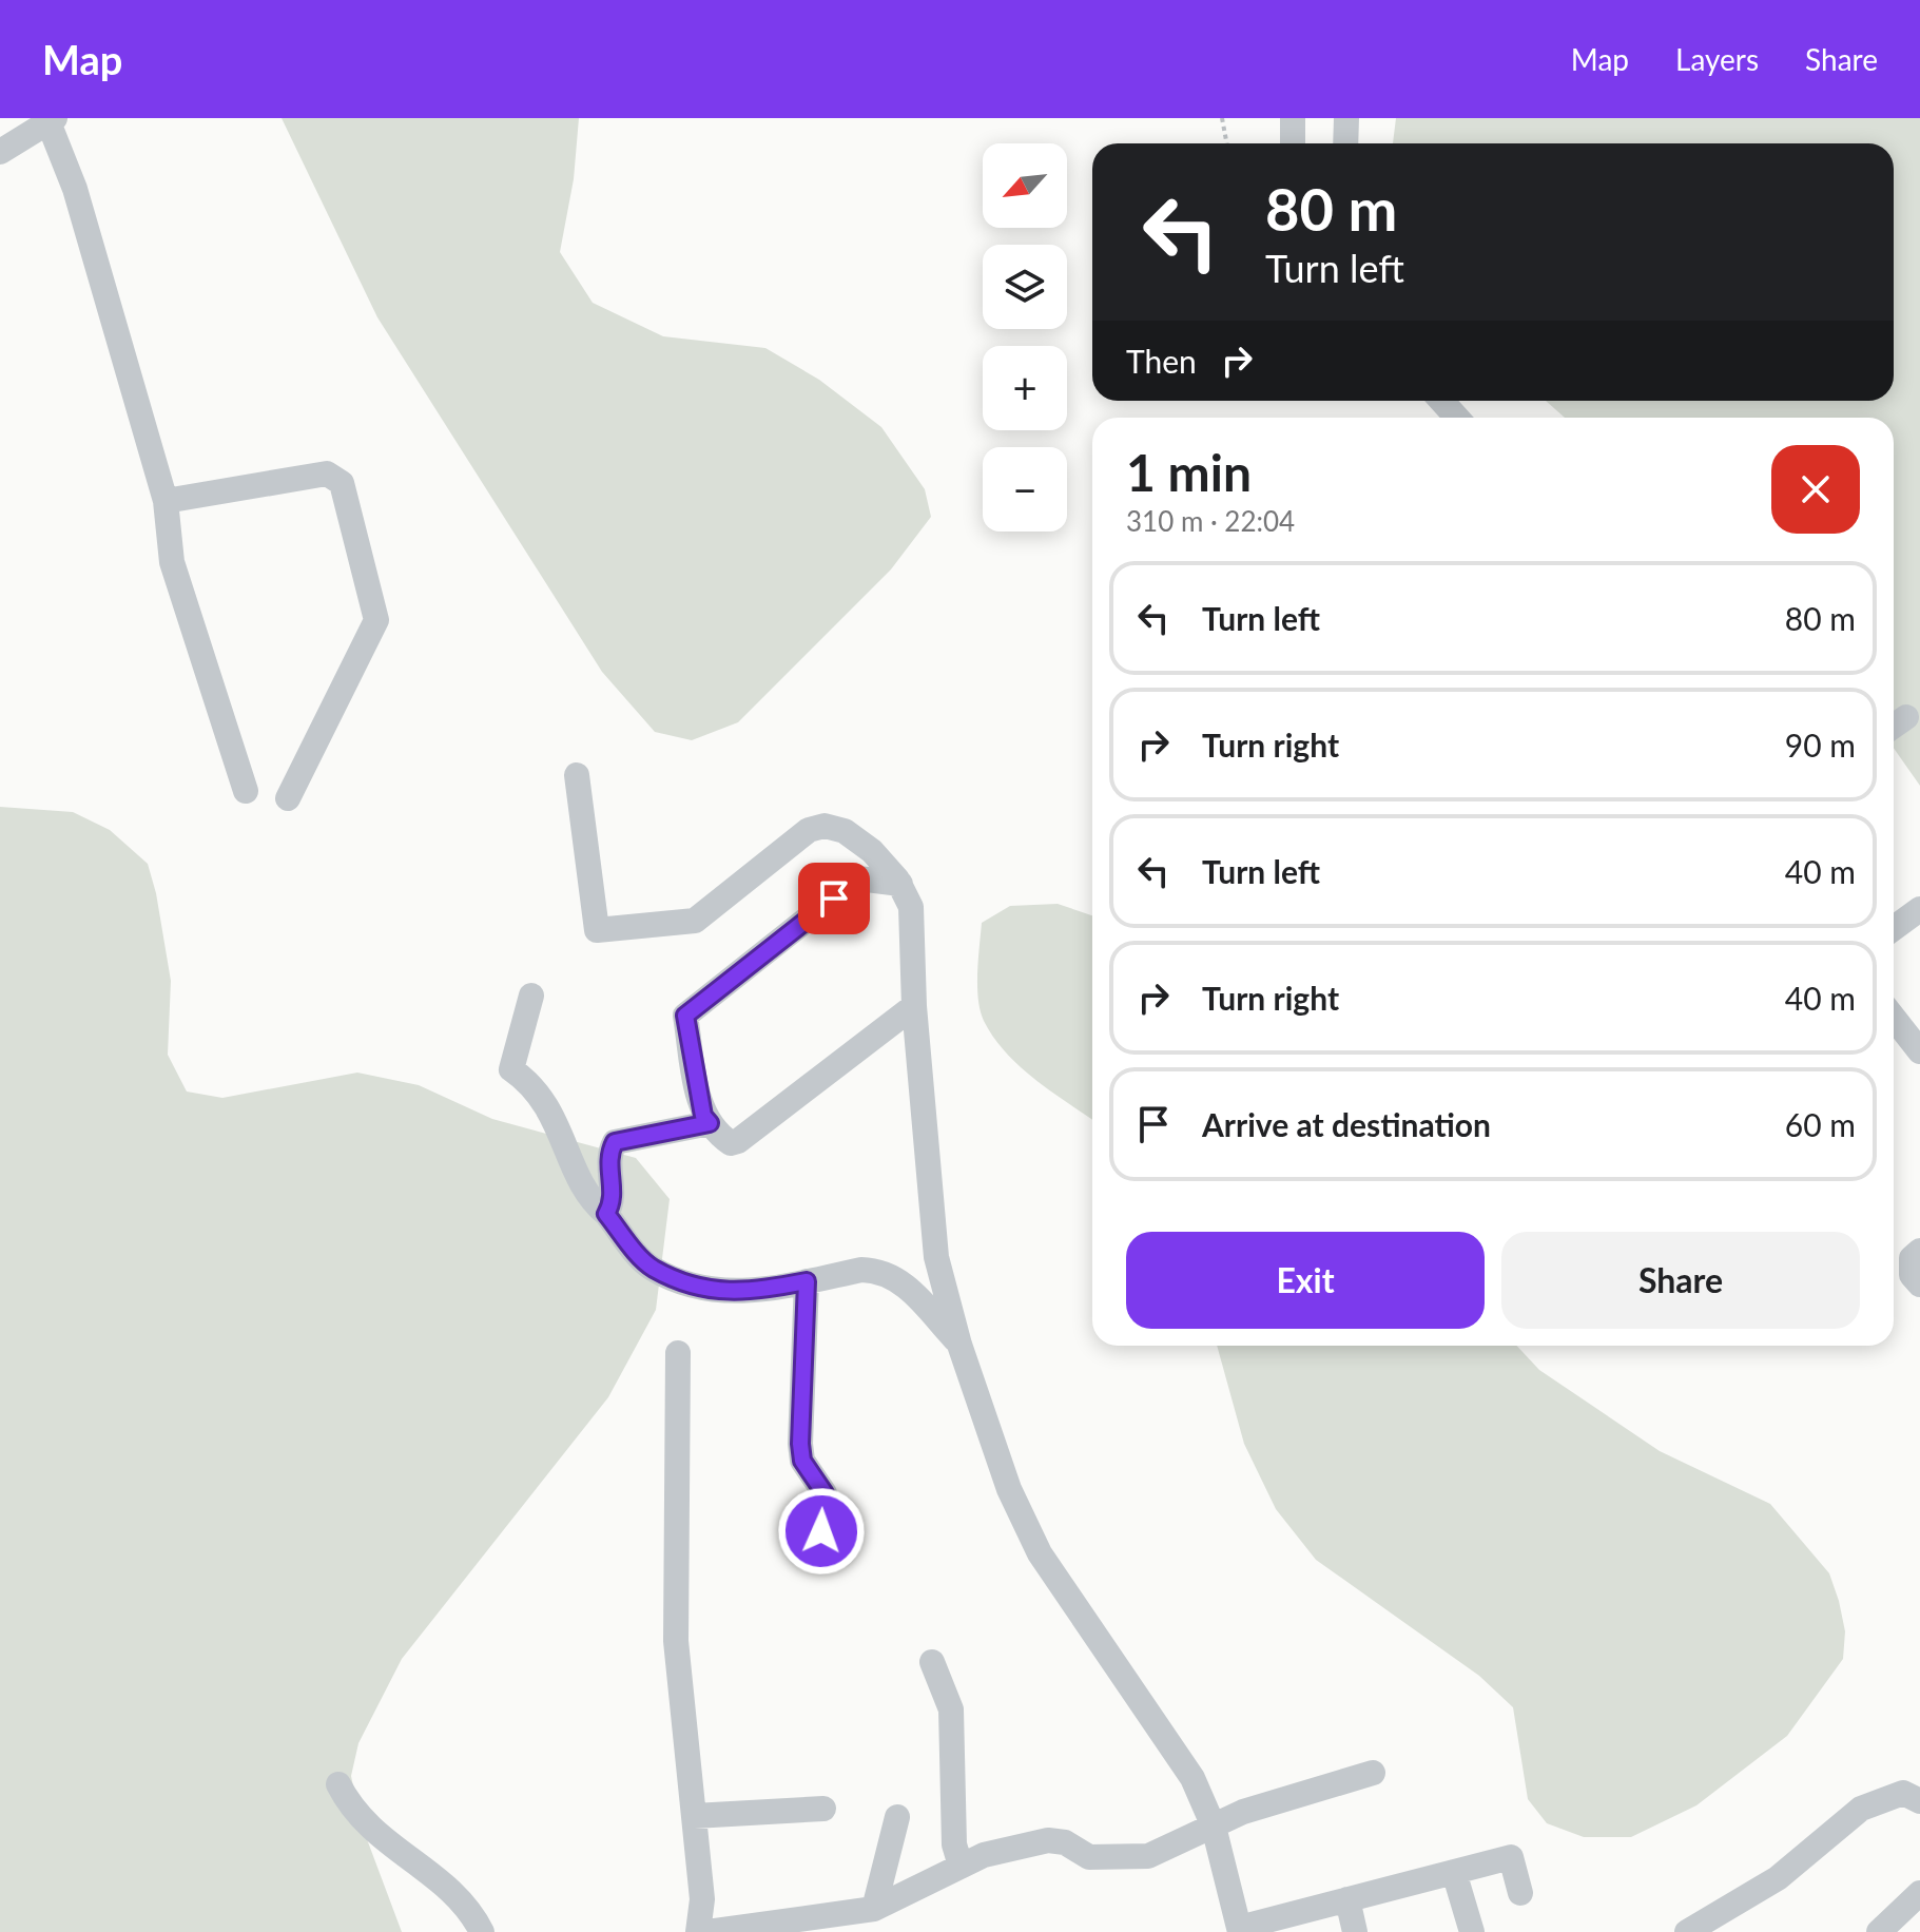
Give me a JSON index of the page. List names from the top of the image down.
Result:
{
  "north": "bottom left",
  "page": {
    "header": "Map",
    "nav": ["Map", "Layers", "Share"],
    "map_buttons": ["+", "−"],
    "turn": ["80 m", "Turn left"],
    "then": "Then",
    "heading": ["1 min", "310 m · 22:04"],
    "list": [
      {
        "name": "Turn left",
        "value": "80 m"
      },
      {
        "name": "Turn right",
        "value": "90 m"
      },
      {
        "name": "Turn left",
        "value": "40 m"
      },
      {
        "name": "Turn right",
        "value": "40 m"
      },
      {
        "name": "Arrive at destination",
        "value": "60 m"
      }
    ],
    "buttons": ["Exit", "Share"]
  }
}
